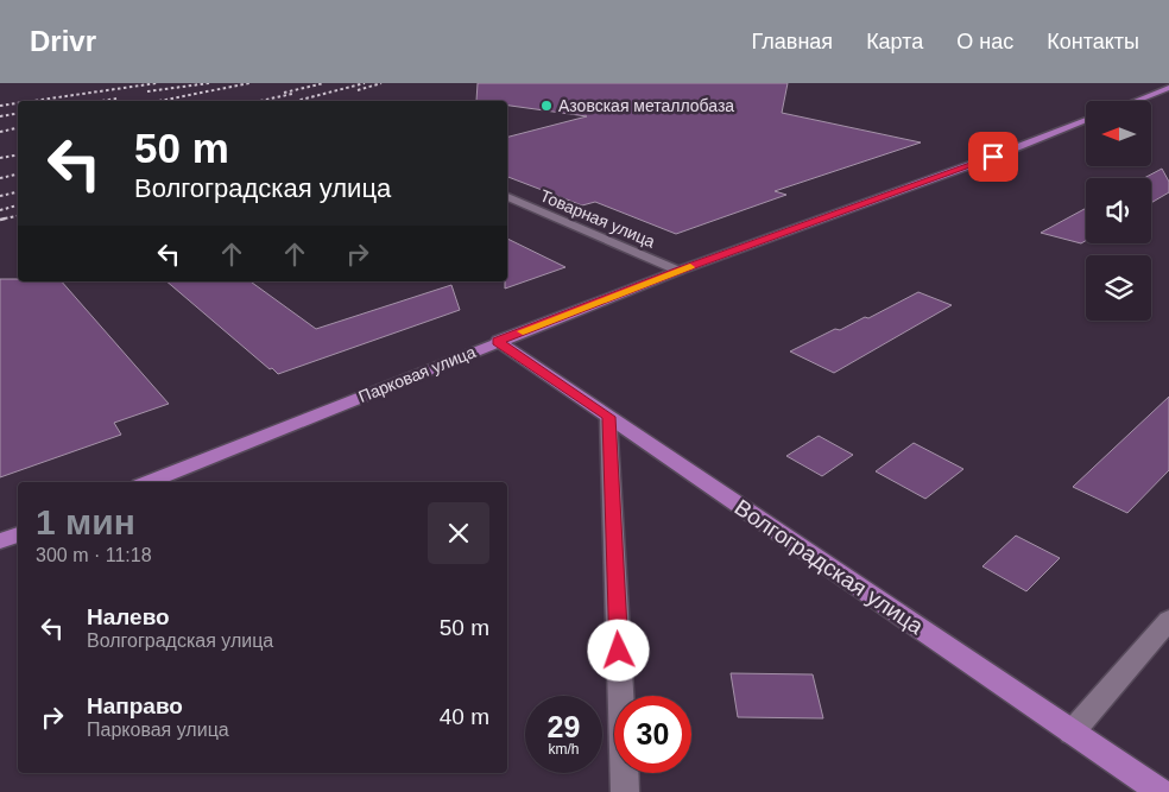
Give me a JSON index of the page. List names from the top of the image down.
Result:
{
  "streets": {
    "main road": ["Парковая улица", "Волгоградская улица"],
    "street": ["Товарная улица"]
  },
  "crossings": [
    ["Товарная улица", "Парковая улица"],
    ["Парковая улица", "Волгоградская улица"]
  ],
  "places": ["Азовская металлобаза"],
  "north": "left",
  "page": {
    "header": "Drivr",
    "nav": [
      "Главная",
      "Карта",
      "О нас",
      "Контакты"
    ],
    "turn": ["50 m", "Волгоградская улица"],
    "heading": ["1 мин", "300 m · 11:18"],
    "list": [
      {
        "name": "Налево",
        "note": "Волгоградская улица",
        "value": "50 m"
      },
      {
        "name": "Направо",
        "note": "Парковая улица",
        "value": "40 m"
      }
    ],
    "speed": "29 km/h",
    "limit": "30"
  }
}
